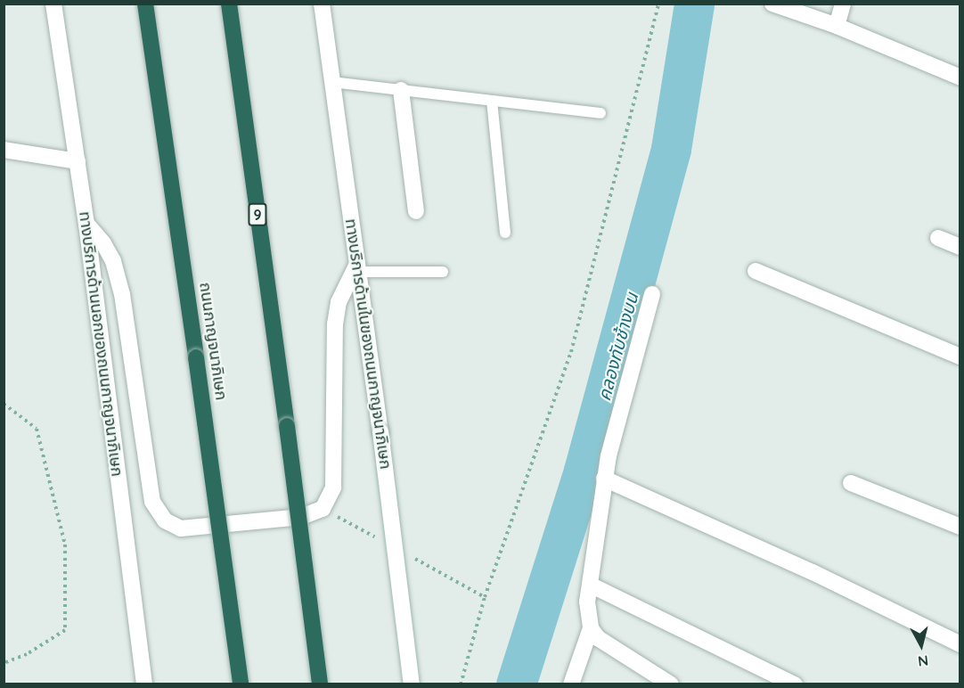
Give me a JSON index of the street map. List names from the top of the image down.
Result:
{
  "streets": {
    "highway": ["9", "ถนนกาญจนาภิเษก"],
    "main road": ["ทางบริการด้านนอกของถนนกาญจนาภิเษก", "ทางบริการด้านในของถนนกาญจนาภิเษก"]
  },
  "water": ["คลองทับช้างบน"],
  "north": "bottom"
}
